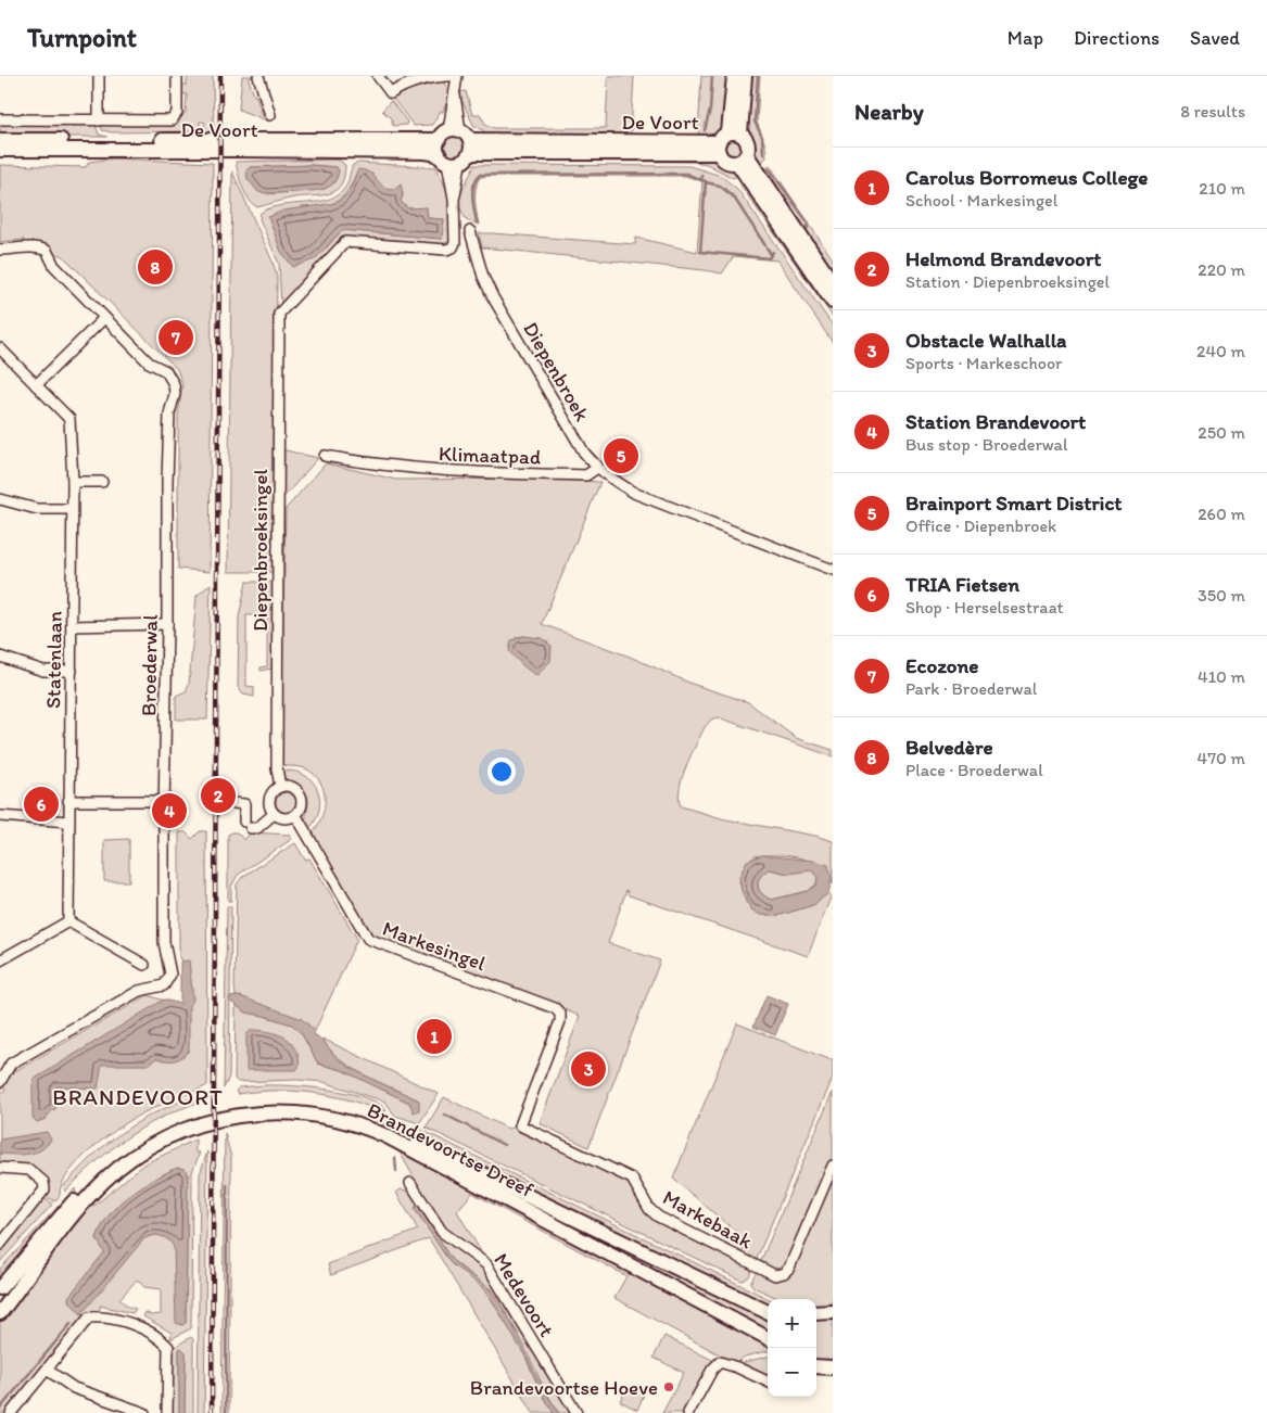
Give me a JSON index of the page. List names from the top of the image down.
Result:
{
  "streets": {
    "main road": ["De Voort", "Brandevoortse Dreef"],
    "street": [
      "Diepenbroek",
      "Klimaatpad",
      "Diepenbroeksingel",
      "Statenlaan",
      "Broederwal",
      "Markesingel",
      "Markebaak",
      "Medevoort"
    ]
  },
  "crossings": [
    ["De Voort", "Diepenbroeksingel"],
    ["Diepenbroek", "Klimaatpad"],
    ["Diepenbroeksingel", "Markesingel"],
    ["Markesingel", "Markebaak"]
  ],
  "districts": ["BRANDEVOORT"],
  "places": ["Brandevoortse Hoeve"],
  "page": {
    "header": "Turnpoint",
    "nav": ["Map", "Directions", "Saved"],
    "heading": ["Nearby", "8 results"],
    "list": [
      {
        "mark": "1",
        "name": "Carolus Borromeus College",
        "note": "School · Markesingel",
        "value": "210 m"
      },
      {
        "mark": "2",
        "name": "Helmond Brandevoort",
        "note": "Station · Diepenbroeksingel",
        "value": "220 m"
      },
      {
        "mark": "3",
        "name": "Obstacle Walhalla",
        "note": "Sports · Markeschoor",
        "value": "240 m"
      },
      {
        "mark": "4",
        "name": "Station Brandevoort",
        "note": "Bus stop · Broederwal",
        "value": "250 m"
      },
      {
        "mark": "5",
        "name": "Brainport Smart District",
        "note": "Office · Diepenbroek",
        "value": "260 m"
      },
      {
        "mark": "6",
        "name": "TRIA Fietsen",
        "note": "Shop · Herselsestraat",
        "value": "350 m"
      },
      {
        "mark": "7",
        "name": "Ecozone",
        "note": "Park · Broederwal",
        "value": "410 m"
      },
      {
        "mark": "8",
        "name": "Belvedère",
        "note": "Place · Broederwal",
        "value": "470 m"
      }
    ],
    "pins": [
      "8",
      "7",
      "5",
      "2",
      "6",
      "4",
      "1",
      "3"
    ],
    "map_buttons": ["+", "−"]
  }
}
